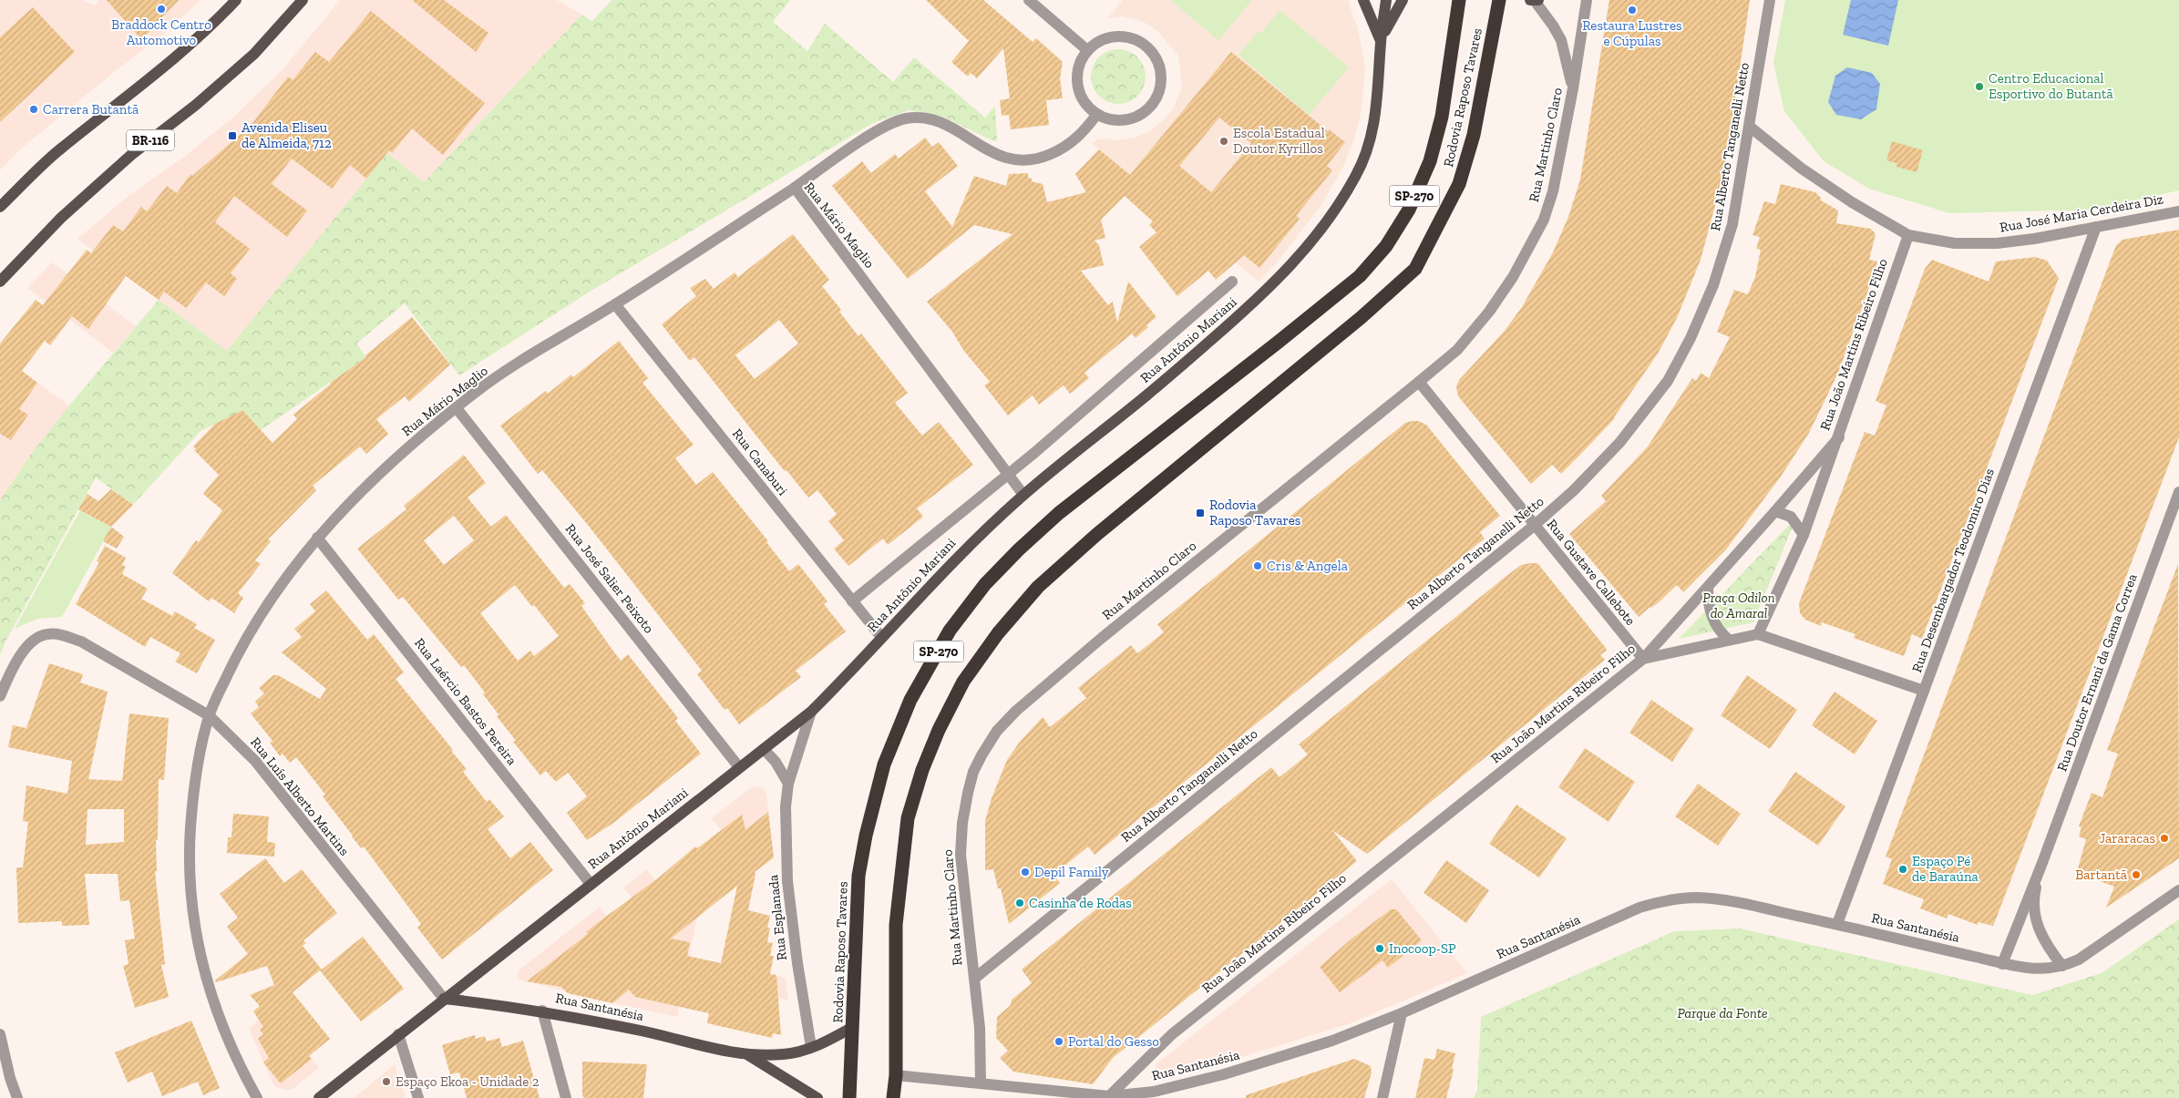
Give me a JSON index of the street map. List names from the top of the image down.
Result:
{
  "streets": {
    "highway": ["Rodovia Raposo Tavares", "SP-270"],
    "main road": ["BR-116", "Rua Antônio Mariani", "Rua Santanésia"],
    "street": [
      "Rua Martinho Claro",
      "Rua Alberto Tanganelli Netto",
      "Rua José Maria Cerdeira Diz",
      "Rua Mário Maglio",
      "Rua João Martins Ribeiro Filho",
      "Rua Canaburi",
      "Rua Desembargador Teodomiro Dias",
      "Rua Gustave Callebote",
      "Rua José Salier Peixoto",
      "Rua Doutor Ernani da Gama Correa",
      "Rua Laércio Bastos Pereira",
      "Rua Luís Alberto Martins",
      "Rua Esplanada"
    ]
  },
  "crossings": [
    ["Rodovia Raposo Tavares", "Rua Santanésia"],
    ["Rua Martinho Claro", "Rua Alberto Tanganelli Netto"],
    ["Rua Martinho Claro", "Rua Gustave Callebote"],
    ["Rua Martinho Claro", "Rua Santanésia"],
    ["Rua Alberto Tanganelli Netto", "Rua José Maria Cerdeira Diz"],
    ["Rua Alberto Tanganelli Netto", "Rua Gustave Callebote"],
    ["Rua José Maria Cerdeira Diz", "Rua João Martins Ribeiro Filho"],
    ["Rua José Maria Cerdeira Diz", "Rua Desembargador Teodomiro Dias"],
    ["Rua Mário Maglio", "Rua Antônio Mariani"],
    ["Rua Mário Maglio", "Rua Canaburi"],
    ["Rua Mário Maglio", "Rua José Salier Peixoto"],
    ["Rua Mário Maglio", "Rua Laércio Bastos Pereira"],
    ["Rua Mário Maglio", "Rua Luís Alberto Martins"],
    ["Rua Antônio Mariani", "Rua Canaburi"],
    ["Rua Antônio Mariani", "Rua José Salier Peixoto"],
    ["Rua Antônio Mariani", "Rua Laércio Bastos Pereira"],
    ["Rua Antônio Mariani", "Rua Luís Alberto Martins"],
    ["Rua Antônio Mariani", "Rua Esplanada"],
    ["Rua Antônio Mariani", "Rua Santanésia"],
    ["Rua João Martins Ribeiro Filho", "Rua Gustave Callebote"],
    ["Rua João Martins Ribeiro Filho", "Rua Santanésia"],
    ["Rua Desembargador Teodomiro Dias", "Rua Santanésia"],
    ["Rua Doutor Ernani da Gama Correa", "Rua Santanésia"],
    ["Rua Luís Alberto Martins", "Rua Santanésia"],
    ["Rua Esplanada", "Rua Santanésia"]
  ],
  "parks": ["Praça Odilon do Amaral", "Parque da Fonte"],
  "places": {
    "other": [
      "Braddock Centro Automotivo",
      "Restaura Lustres e Cúpulas",
      "Centro Educacional Esportivo do Butantã",
      "Carrera Butantã",
      "Escola Estadual Doutor Kyrillos",
      "Cris & Angela",
      "Jararacas",
      "Espaço Pé de Baraúna",
      "Depil Family",
      "Bartantã",
      "Casinha de Rodas",
      "Inocoop-SP",
      "Portal do Gesso",
      "Espaço Ekoa - Unidade 2"
    ],
    "transit": ["Avenida Eliseu de Almeida, 712", "Rodovia Raposo Tavares"]
  }
}
